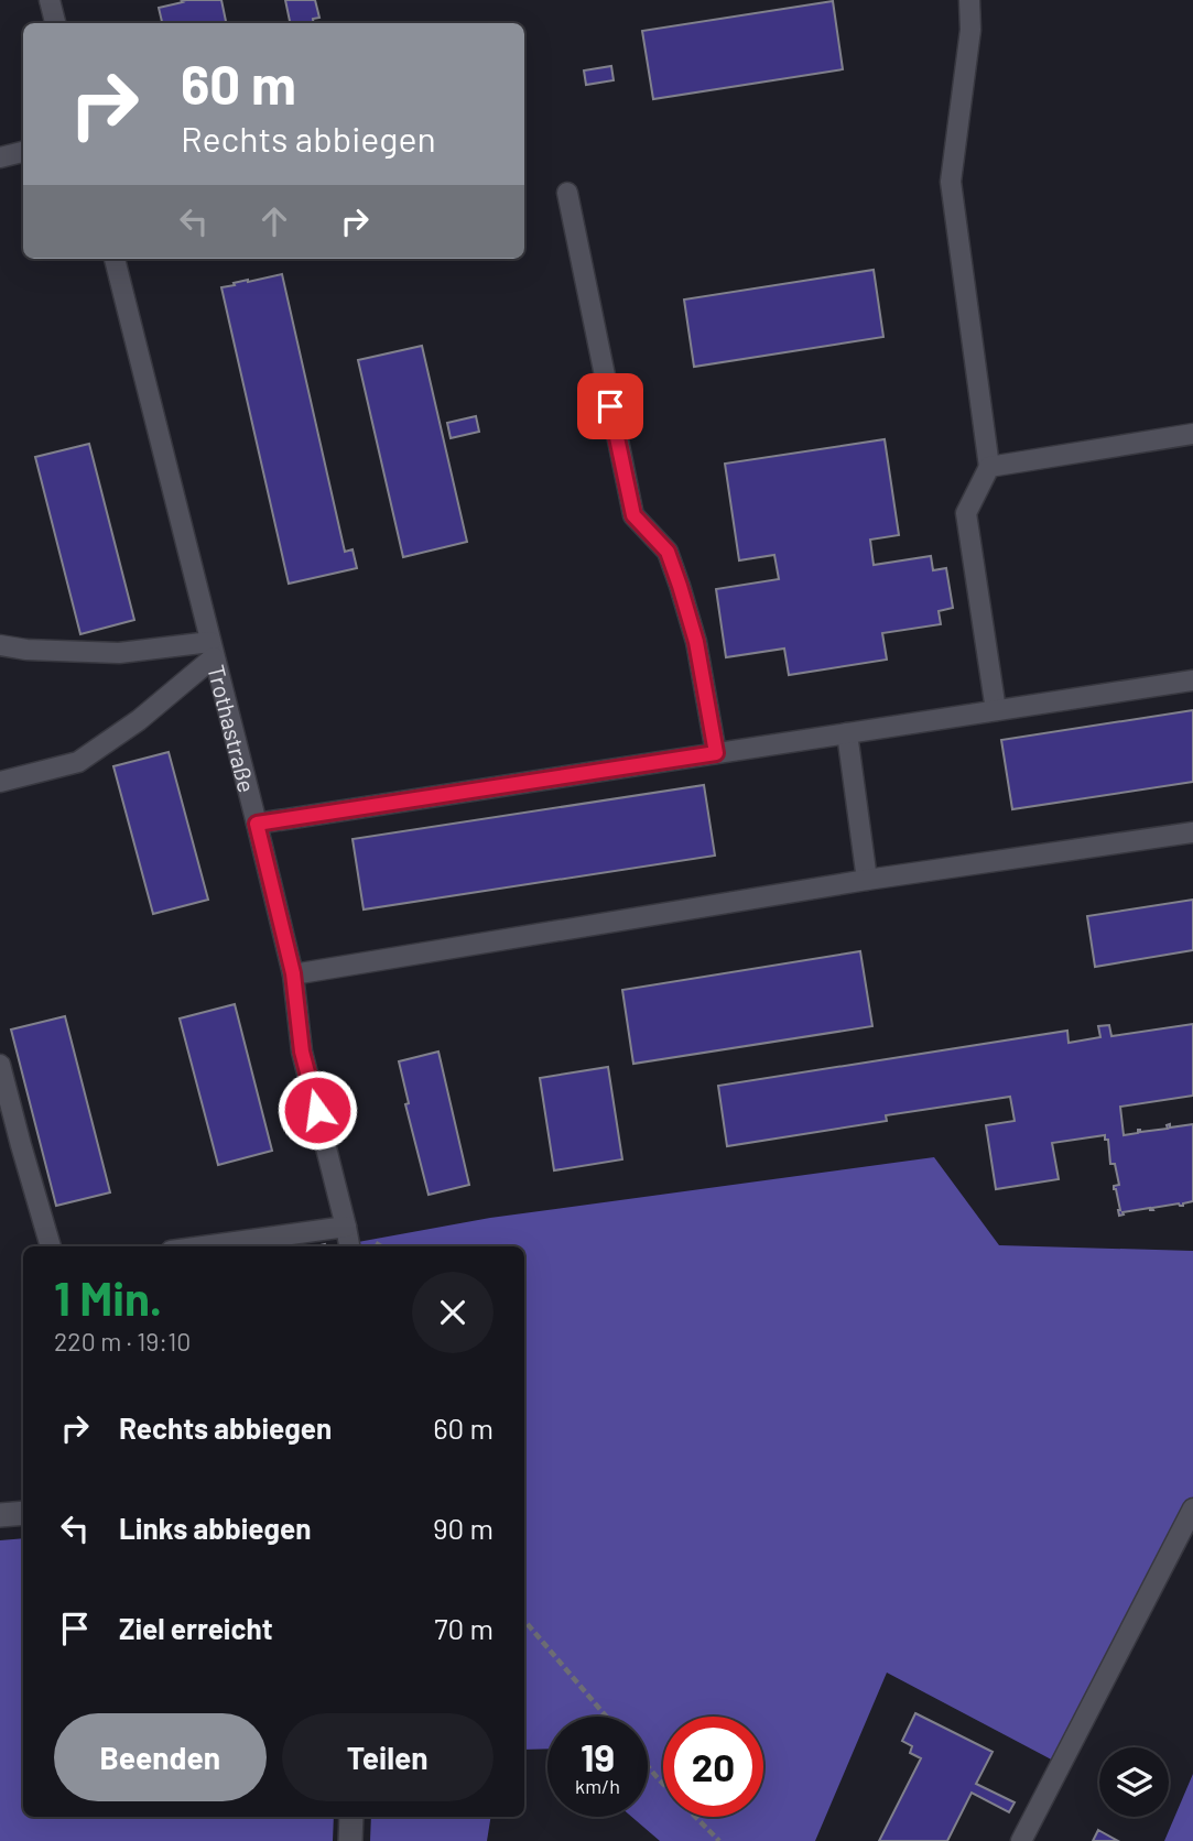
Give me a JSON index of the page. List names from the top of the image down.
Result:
{
  "streets": {
    "lane": ["Trothastraße"]
  },
  "page": {
    "turn": ["60 m", "Rechts abbiegen"],
    "heading": ["1 Min.", "220 m · 19:10"],
    "list": [
      {
        "name": "Rechts abbiegen",
        "value": "60 m"
      },
      {
        "name": "Links abbiegen",
        "value": "90 m"
      },
      {
        "name": "Ziel erreicht",
        "value": "70 m"
      }
    ],
    "buttons": ["Beenden", "Teilen"],
    "speed": "19 km/h",
    "limit": "20"
  }
}
